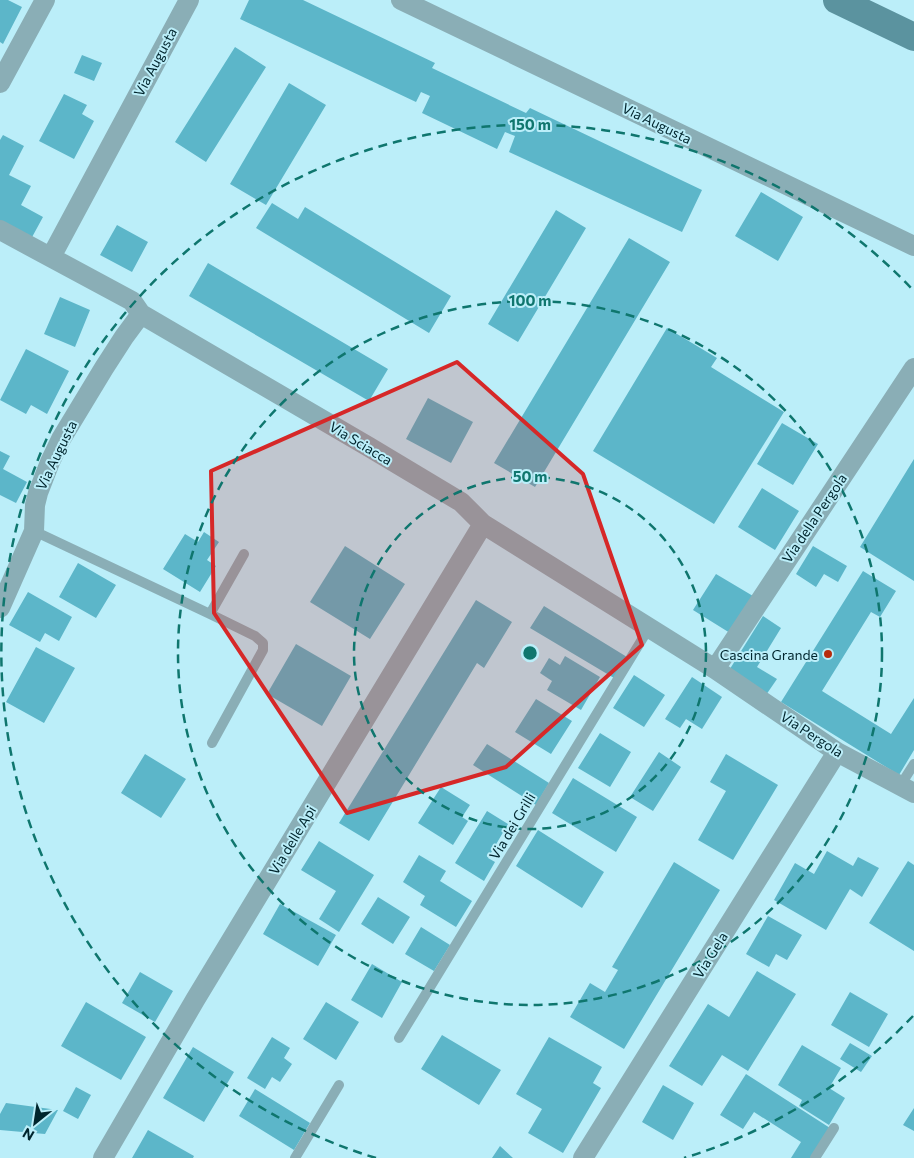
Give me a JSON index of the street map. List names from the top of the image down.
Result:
{
  "streets": {
    "street": [
      "Via Augusta",
      "Via Sciacca",
      "Via della Pergola",
      "Via Pergola",
      "Via delle Api",
      "Via Gela"
    ],
    "lane": ["Via dei Grilli"]
  },
  "crossings": [
    ["Via Augusta", "Via Sciacca"],
    ["Via Sciacca", "Via della Pergola"],
    ["Via Sciacca", "Via Pergola"],
    ["Via Sciacca", "Via dei Grilli"],
    ["Via Sciacca", "Via delle Api"],
    ["Via della Pergola", "Via Pergola"],
    ["Via Pergola", "Via Gela"]
  ],
  "places": ["Cascina Grande"],
  "north": "bottom left",
  "rings": ["150 m", "100 m", "50 m"]
}
